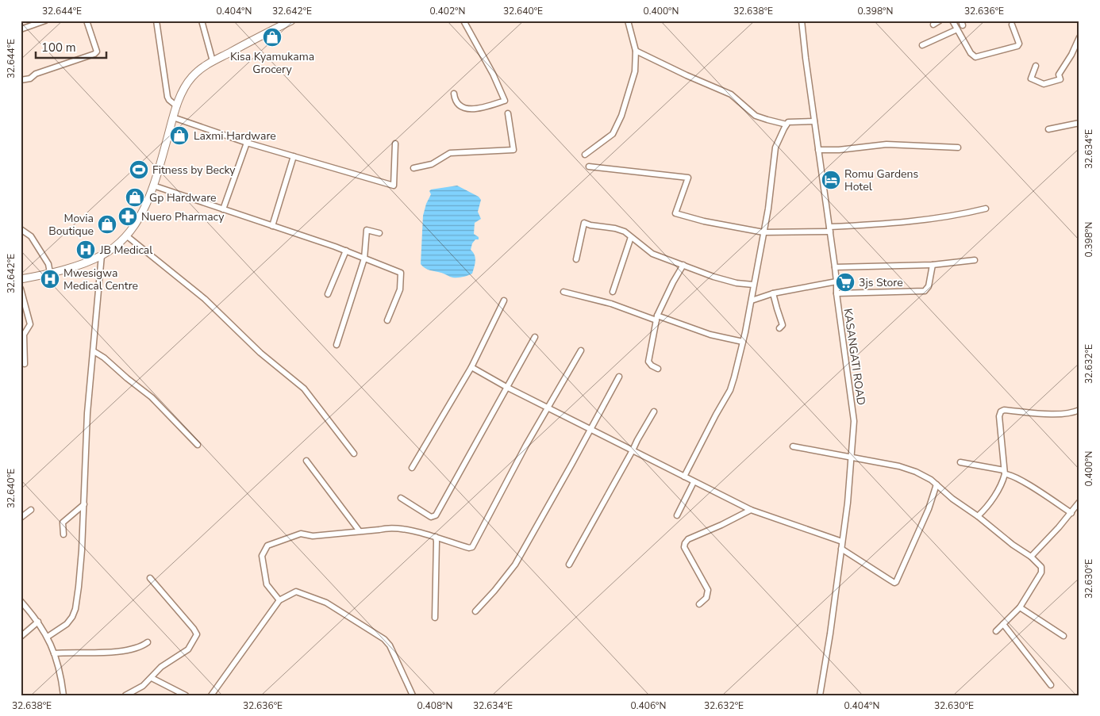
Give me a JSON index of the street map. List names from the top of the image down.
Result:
{
  "streets": {
    "street": ["KASANGATI ROAD"]
  },
  "places": {
    "shop": [
      "Kisa Kyamukama Grocery",
      "Laxmi Hardware",
      "Gp Hardware",
      "Movia Boutique"
    ],
    "sports": ["Fitness by Becky"],
    "hotel": ["Romu Gardens Hotel"],
    "pharmacy": ["Nuero Pharmacy"],
    "hospital": ["JB Medical", "Mwesigwa Medical Centre"],
    "supermarket": ["3js Store"]
  },
  "scale_bar": "100 m",
  "coordinates": [
    "32.644°E",
    "0.404°N",
    "32.642°E",
    "0.402°N",
    "32.640°E",
    "0.400°N",
    "32.638°E",
    "0.398°N",
    "32.636°E",
    "32.634°E",
    "32.632°E",
    "32.630°E",
    "0.408°N",
    "0.406°N"
  ]
}
